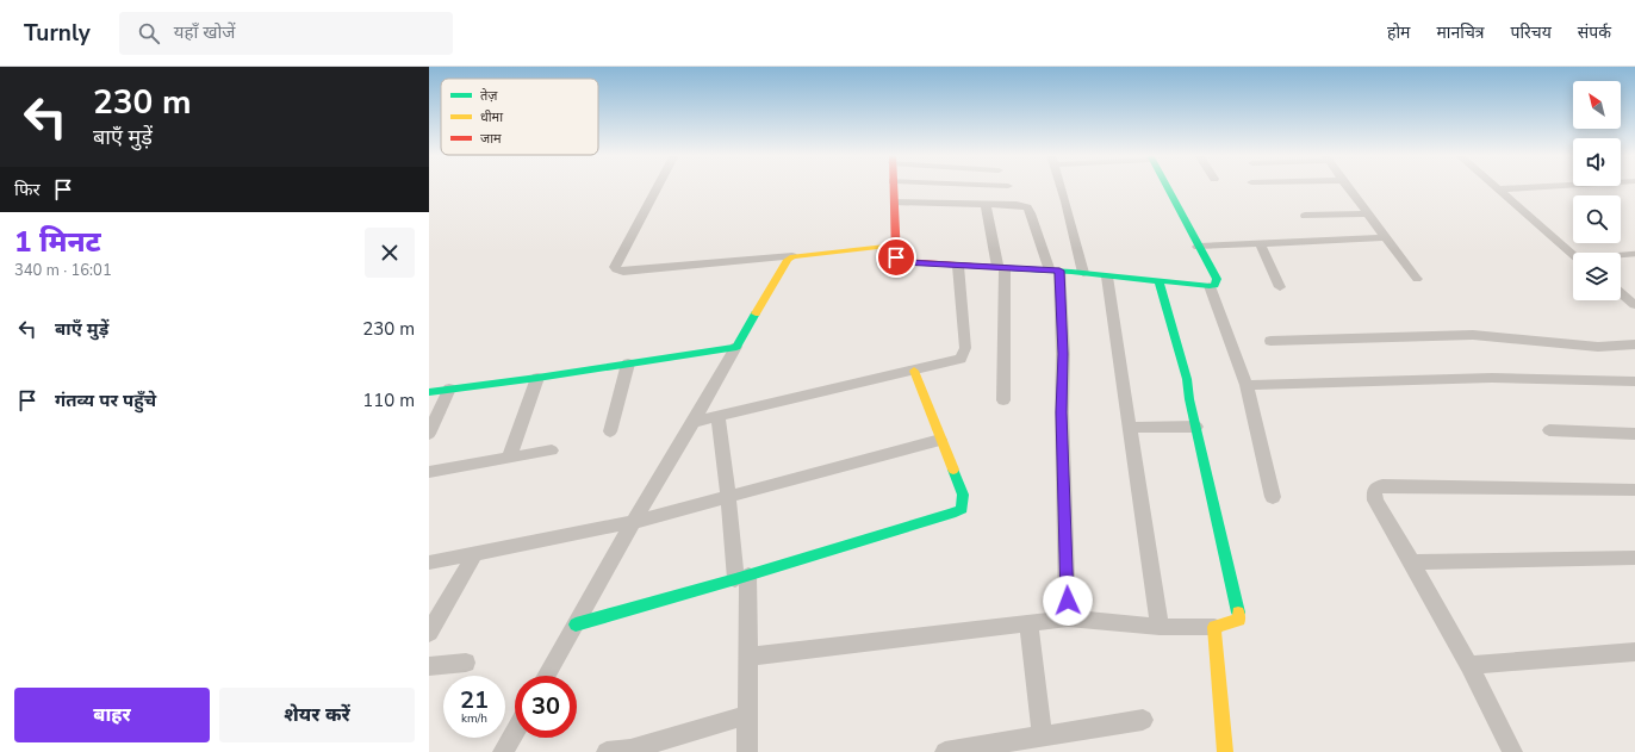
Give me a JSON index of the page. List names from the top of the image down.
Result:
{
  "legend": ["तेज़", "धीमा", "जाम"],
  "north": "top left",
  "page": {
    "header": "Turnly",
    "search": "यहाँ खोजें",
    "nav": [
      "होम",
      "मानचित्र",
      "परिचय",
      "संपर्क"
    ],
    "turn": ["230 m", "बाएँ मुड़ें"],
    "then": "फिर",
    "heading": ["1 मिनट", "340 m · 16:01"],
    "list": [
      {
        "name": "बाएँ मुड़ें",
        "value": "230 m"
      },
      {
        "name": "गंतव्य पर पहुँचे",
        "value": "110 m"
      }
    ],
    "speed": "21 km/h",
    "limit": "30",
    "buttons": ["बाहर", "शेयर करें"]
  }
}
